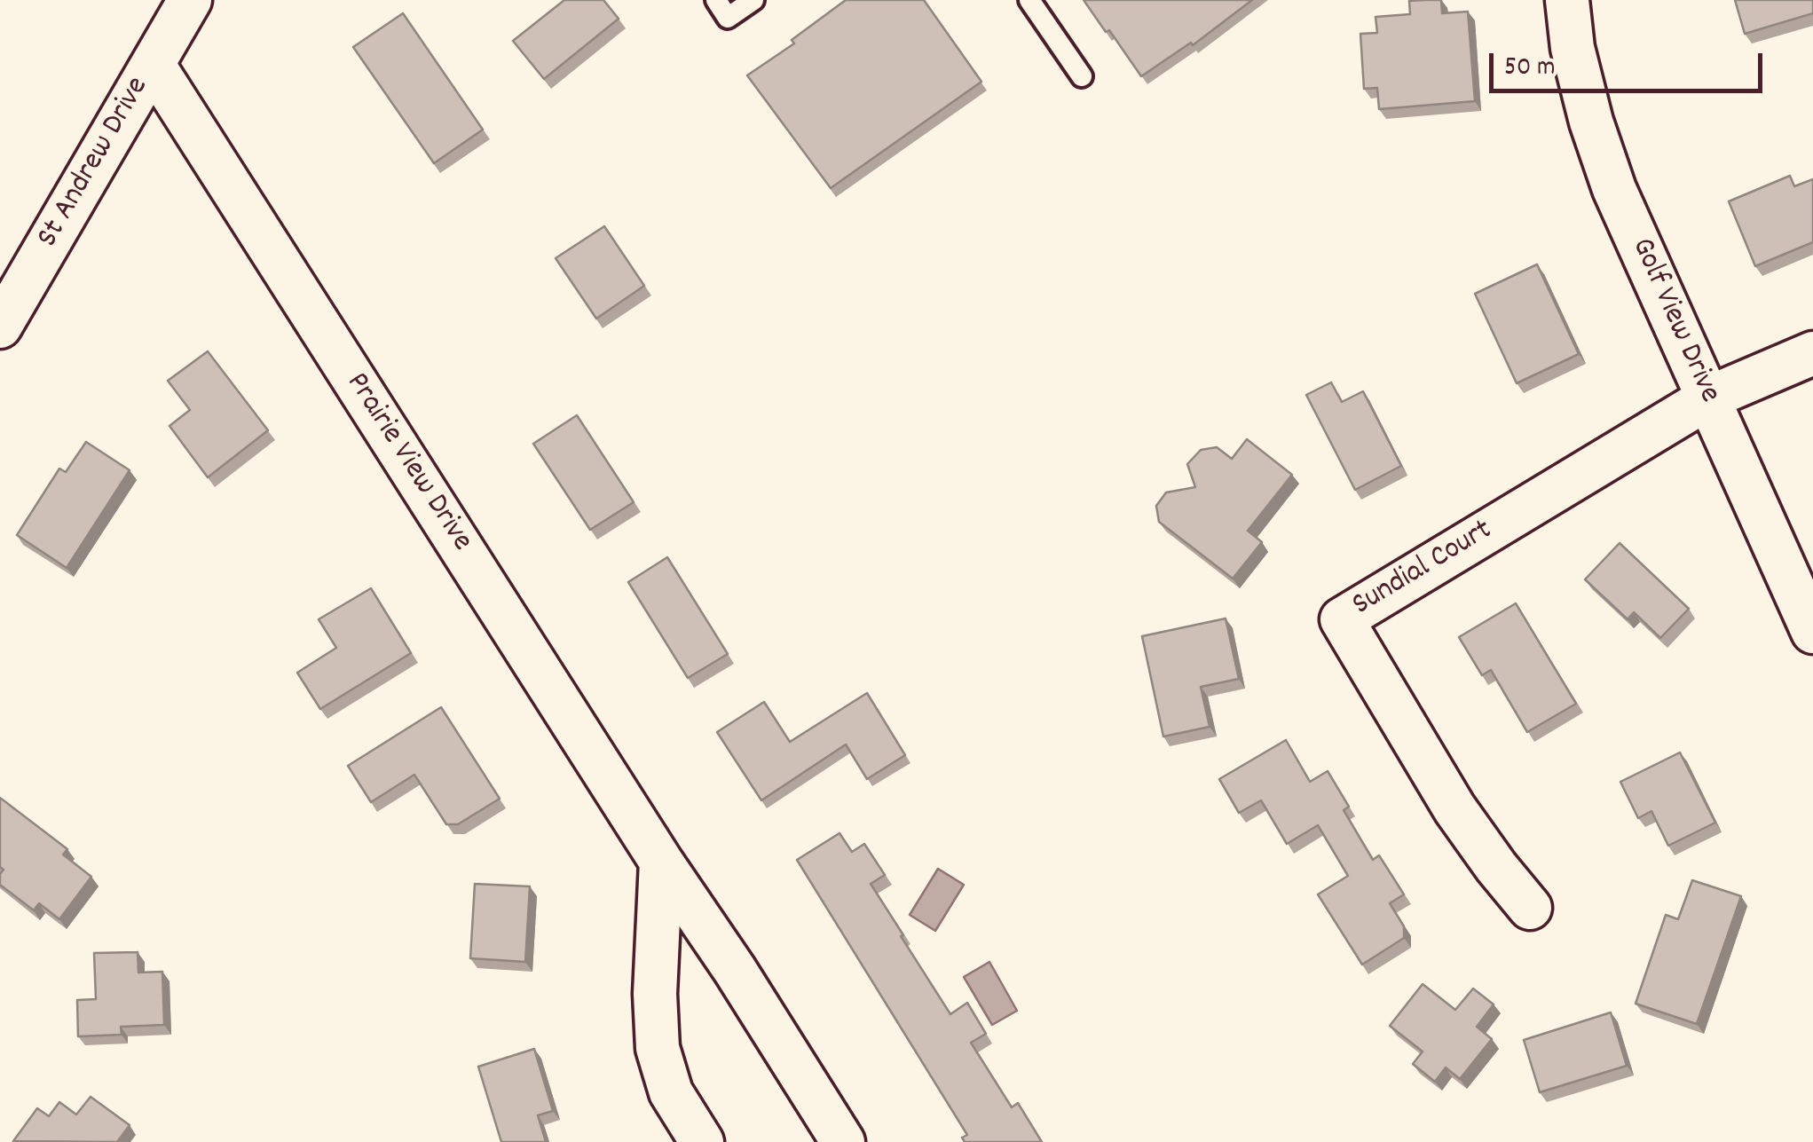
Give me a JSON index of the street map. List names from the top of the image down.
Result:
{
  "streets": {
    "street": [
      "St Andrew Drive",
      "Golf View Drive",
      "Prairie View Drive",
      "Sundial Court"
    ]
  },
  "crossings": [
    ["St Andrew Drive", "Prairie View Drive"],
    ["Golf View Drive", "Sundial Court"]
  ],
  "scale_bar": "50 m"
}
